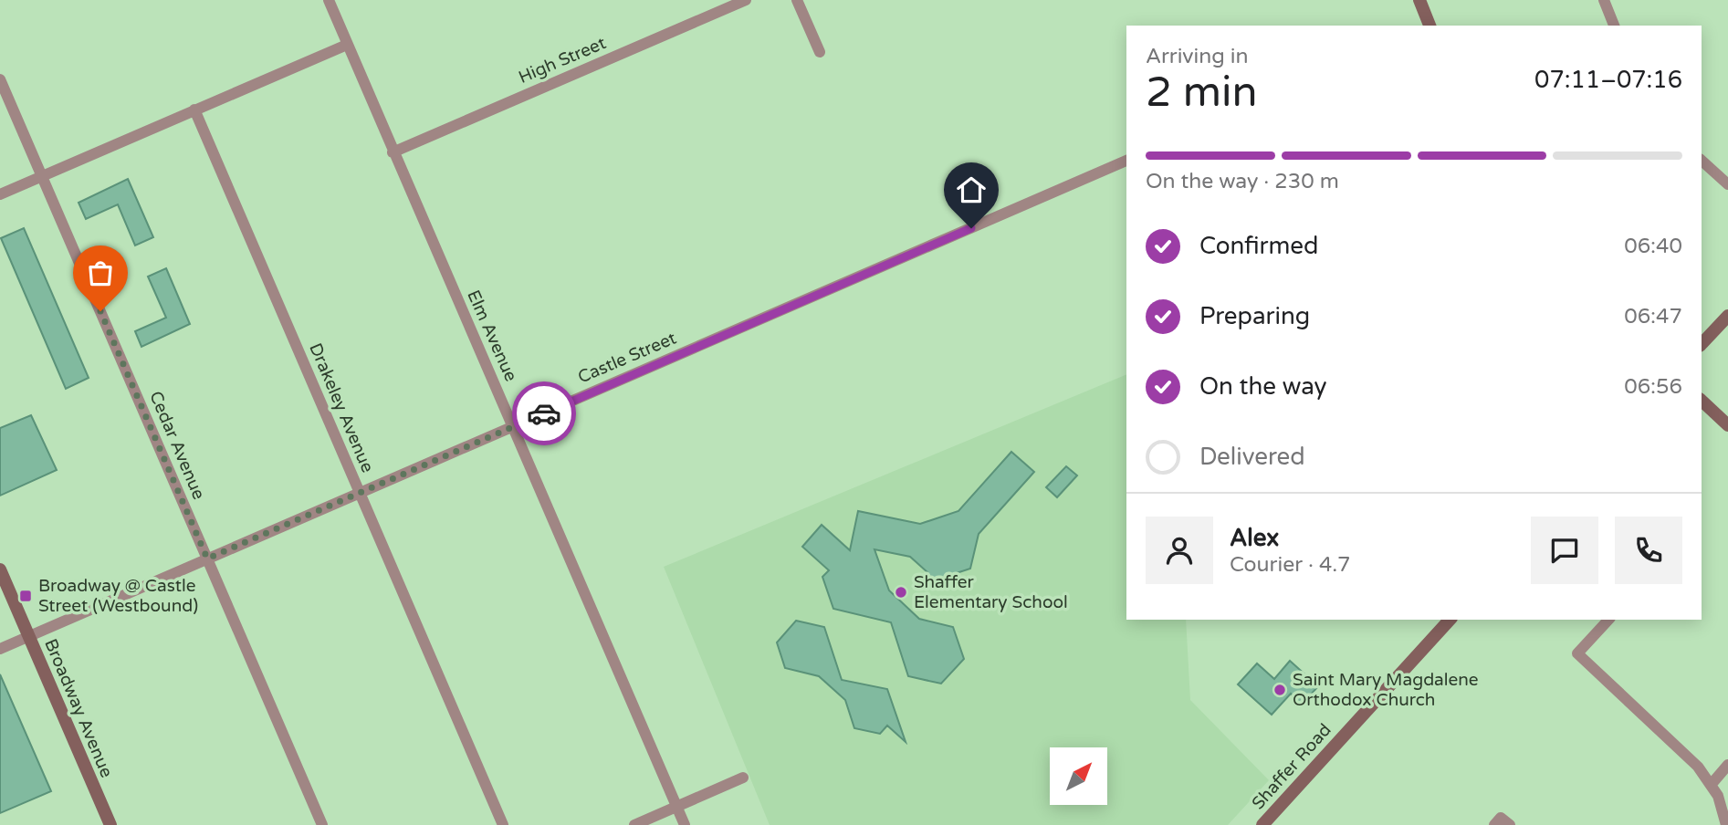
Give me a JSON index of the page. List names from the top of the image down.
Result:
{
  "streets": {
    "street": [
      "High Street",
      "Elm Avenue",
      "Castle Street",
      "Drakeley Avenue",
      "Cedar Avenue",
      "Broadway Avenue",
      "Shaffer Road"
    ]
  },
  "crossings": [
    ["High Street", "Elm Avenue"],
    ["Elm Avenue", "Castle Street"],
    ["Castle Street", "Drakeley Avenue"],
    ["Castle Street", "Cedar Avenue"],
    ["Castle Street", "Broadway Avenue"]
  ],
  "places": {
    "other": ["Shaffer Elementary School", "Saint Mary Magdalene Orthodox Church"],
    "transit": ["Broadway @ Castle Street (Westbound)"]
  },
  "north": "top right",
  "page": {
    "heading": ["2 min", "Arriving in", "07:11–07:16"],
    "panel": ["Alex", "Courier · 4.7"],
    "bar": "On the way · 230 m",
    "list": [
      ["Confirmed", "06:40"],
      ["Preparing", "06:47"],
      ["On the way", "06:56"],
      "Delivered"
    ]
  }
}
